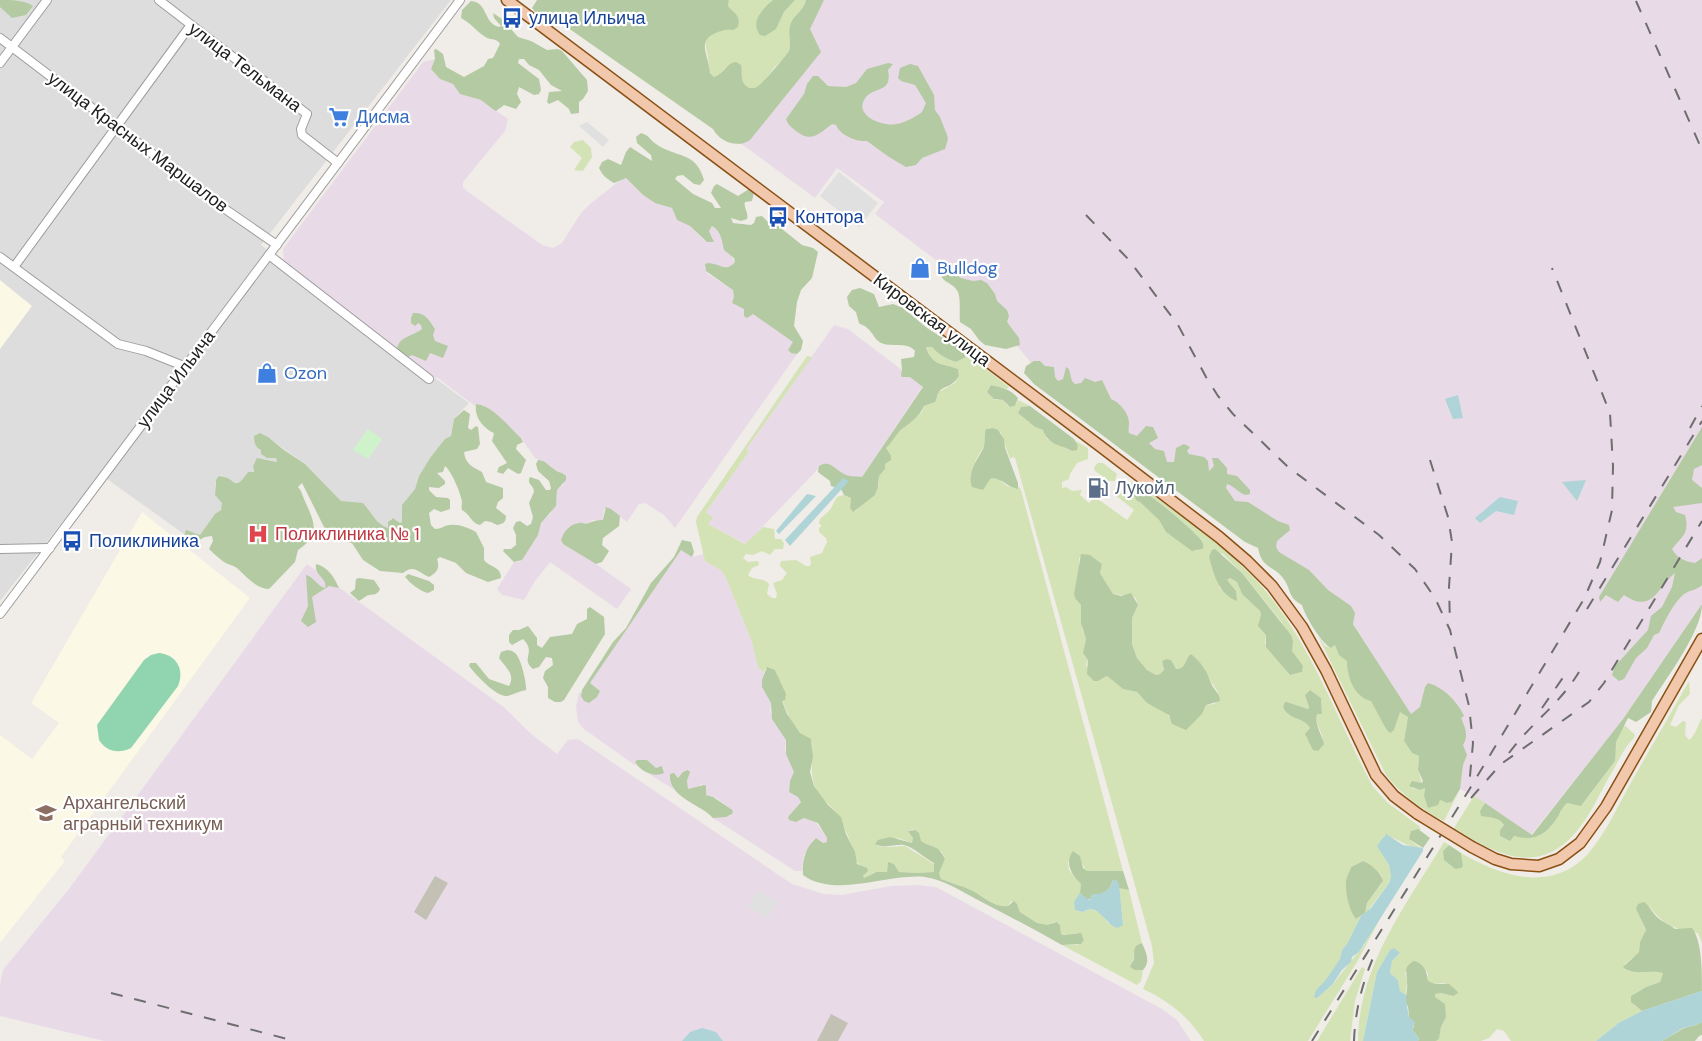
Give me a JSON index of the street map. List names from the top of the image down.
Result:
{
  "streets": {
    "main road": ["Кировская улица"],
    "street": ["улица Тельмана", "улица Красных Маршалов", "улица Ильича"]
  },
  "crossings": [
    ["улица Тельмана", "улица Ильича"],
    ["улица Красных Маршалов", "улица Ильича"]
  ],
  "places": {
    "bus stop": ["улица Ильича", "Контора", "Поликлиника"],
    "supermarket": ["Дисма"],
    "shop": ["Bulldog", "Ozon"],
    "fuel station": ["Лукойл"],
    "hospital": ["Поликлиника № 1"],
    "school or university": ["Архангельский аграрный техникум"]
  }
}
